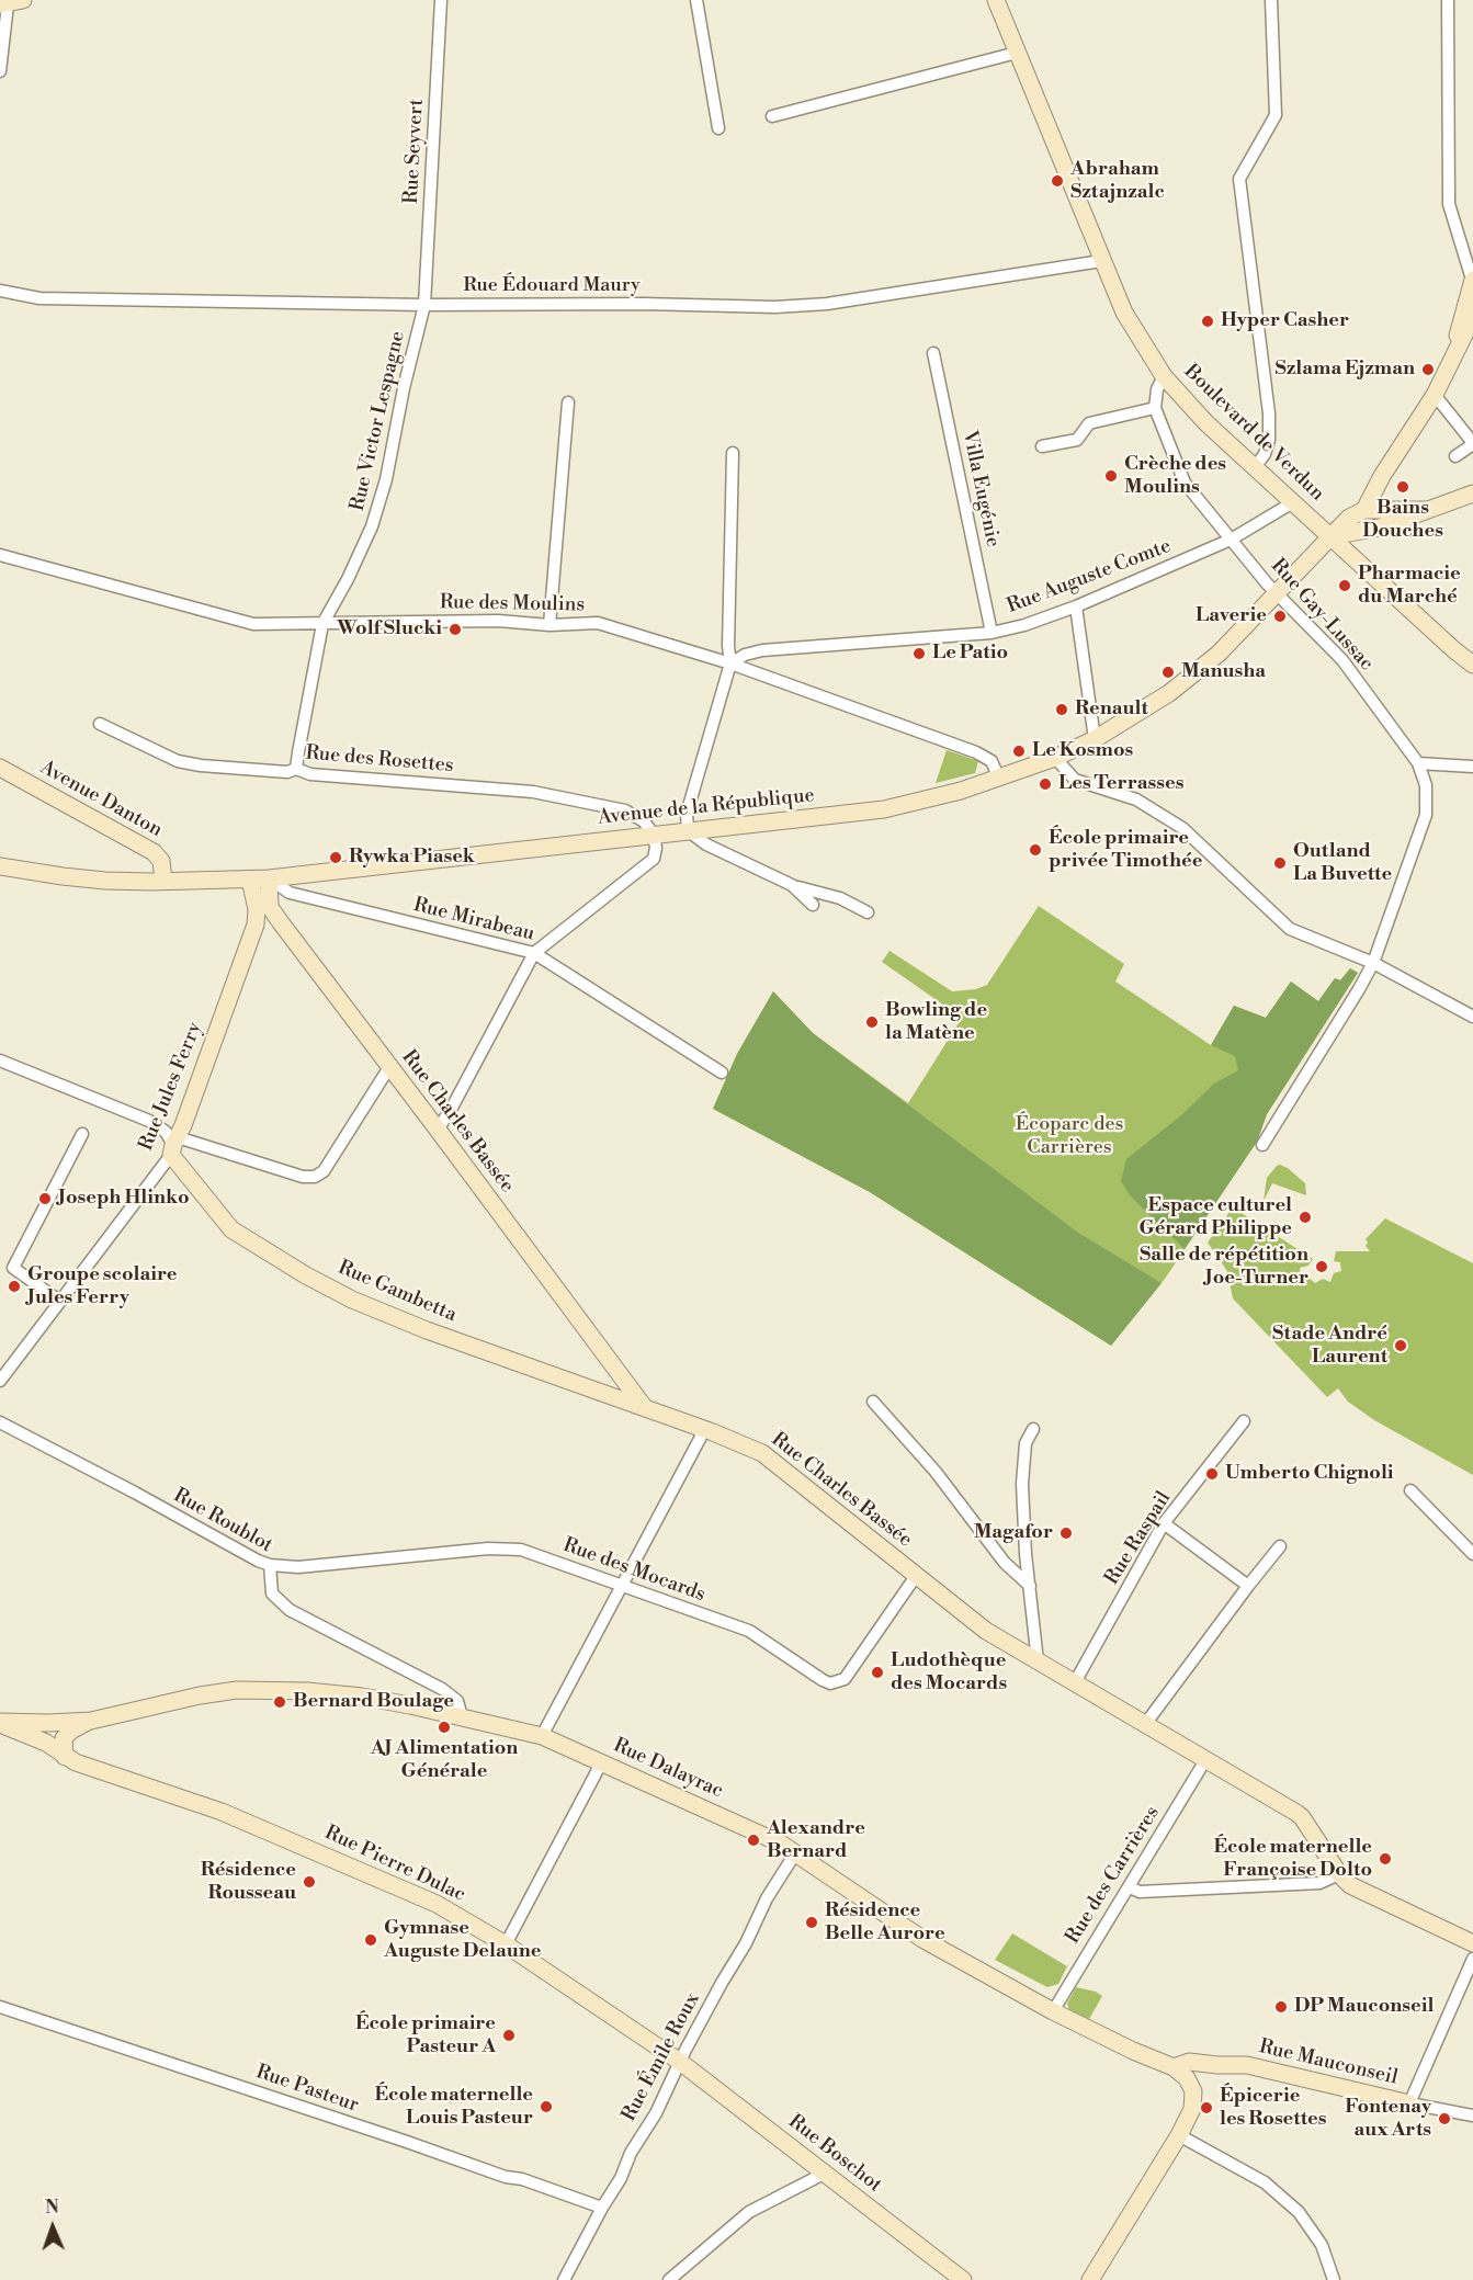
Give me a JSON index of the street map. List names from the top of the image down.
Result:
{
  "streets": {
    "main road": [
      "Boulevard de Verdun",
      "Avenue Danton",
      "Avenue de la République",
      "Rue Jules Ferry",
      "Rue Charles Bassée",
      "Rue Gambetta",
      "Rue Dalayrac",
      "Rue Pierre Dulac",
      "Rue Mauconseil",
      "Rue Boschot"
    ],
    "street": [
      "Rue Seyvert",
      "Rue Édouard Maury",
      "Rue Victor Lespagne",
      "Villa Eugénie",
      "Rue Auguste Comte",
      "Rue des Moulins",
      "Rue Gay-Lussac",
      "Rue des Rosettes",
      "Rue Mirabeau",
      "Rue Roublot",
      "Rue Raspail",
      "Rue des Mocards",
      "Rue des Carrières",
      "Rue Émile Roux",
      "Rue Pasteur"
    ]
  },
  "crossings": [
    ["Rue Seyvert", "Rue Édouard Maury"],
    ["Rue Seyvert", "Rue Victor Lespagne"],
    ["Rue Édouard Maury", "Rue Victor Lespagne"],
    ["Rue Édouard Maury", "Boulevard de Verdun"],
    ["Rue Victor Lespagne", "Rue des Moulins"],
    ["Rue Victor Lespagne", "Rue des Rosettes"],
    ["Boulevard de Verdun", "Rue Auguste Comte"],
    ["Boulevard de Verdun", "Avenue de la République"],
    ["Villa Eugénie", "Rue Auguste Comte"],
    ["Rue Auguste Comte", "Rue des Moulins"],
    ["Rue Auguste Comte", "Rue Gay-Lussac"],
    ["Rue des Moulins", "Avenue de la République"],
    ["Rue Gay-Lussac", "Avenue de la République"],
    ["Rue des Rosettes", "Avenue de la République"],
    ["Avenue Danton", "Avenue de la République"],
    ["Avenue de la République", "Rue Mirabeau"],
    ["Avenue de la République", "Rue Jules Ferry"],
    ["Avenue de la République", "Rue Charles Bassée"],
    ["Rue Mirabeau", "Rue Jules Ferry"],
    ["Rue Mirabeau", "Rue Charles Bassée"],
    ["Rue Jules Ferry", "Rue Charles Bassée"],
    ["Rue Jules Ferry", "Rue Gambetta"],
    ["Rue Charles Bassée", "Rue Gambetta"],
    ["Rue Charles Bassée", "Rue Raspail"],
    ["Rue Charles Bassée", "Rue des Mocards"],
    ["Rue Charles Bassée", "Rue des Carrières"],
    ["Rue Roublot", "Rue des Mocards"],
    ["Rue Roublot", "Rue Dalayrac"],
    ["Rue Dalayrac", "Rue Pierre Dulac"],
    ["Rue Dalayrac", "Rue des Carrières"],
    ["Rue Dalayrac", "Rue Émile Roux"],
    ["Rue Dalayrac", "Rue Mauconseil"],
    ["Rue Pierre Dulac", "Rue Émile Roux"],
    ["Rue Pierre Dulac", "Rue Boschot"],
    ["Rue Émile Roux", "Rue Pasteur"],
    ["Rue Émile Roux", "Rue Boschot"]
  ],
  "parks": ["Écoparc des Carrières"],
  "places": [
    "Abraham Sztajnzalc",
    "Hyper Casher",
    "Szlama Ejzman",
    "Crèche des Moulins",
    "Bains Douches",
    "Pharmacie du Marché",
    "Laverie",
    "Wolf Slucki",
    "Le Patio",
    "Manusha",
    "Renault",
    "Le Kosmos",
    "Les Terrasses",
    "École primaire privée Timothée",
    "Rywka Piasek",
    "Outland La Buvette",
    "Bowling de la Matène",
    "Joseph Hlinko",
    "Espace culturel Gérard Philippe",
    "Salle de répétition Joe-Turner",
    "Groupe scolaire Jules Ferry",
    "Stade André Laurent",
    "Umberto Chignoli",
    "Magafor",
    "Ludothèque des Mocards",
    "Bernard Boulage",
    "AJ Alimentation Générale",
    "Alexandre Bernard",
    "École maternelle Françoise Dolto",
    "Résidence Rousseau",
    "Résidence Belle Aurore",
    "Gymnase Auguste Delaune",
    "DP Mauconseil",
    "École primaire Pasteur A",
    "École maternelle Louis Pasteur",
    "Épicerie les Rosettes",
    "Fontenay aux Arts"
  ],
  "north": "top"
}
